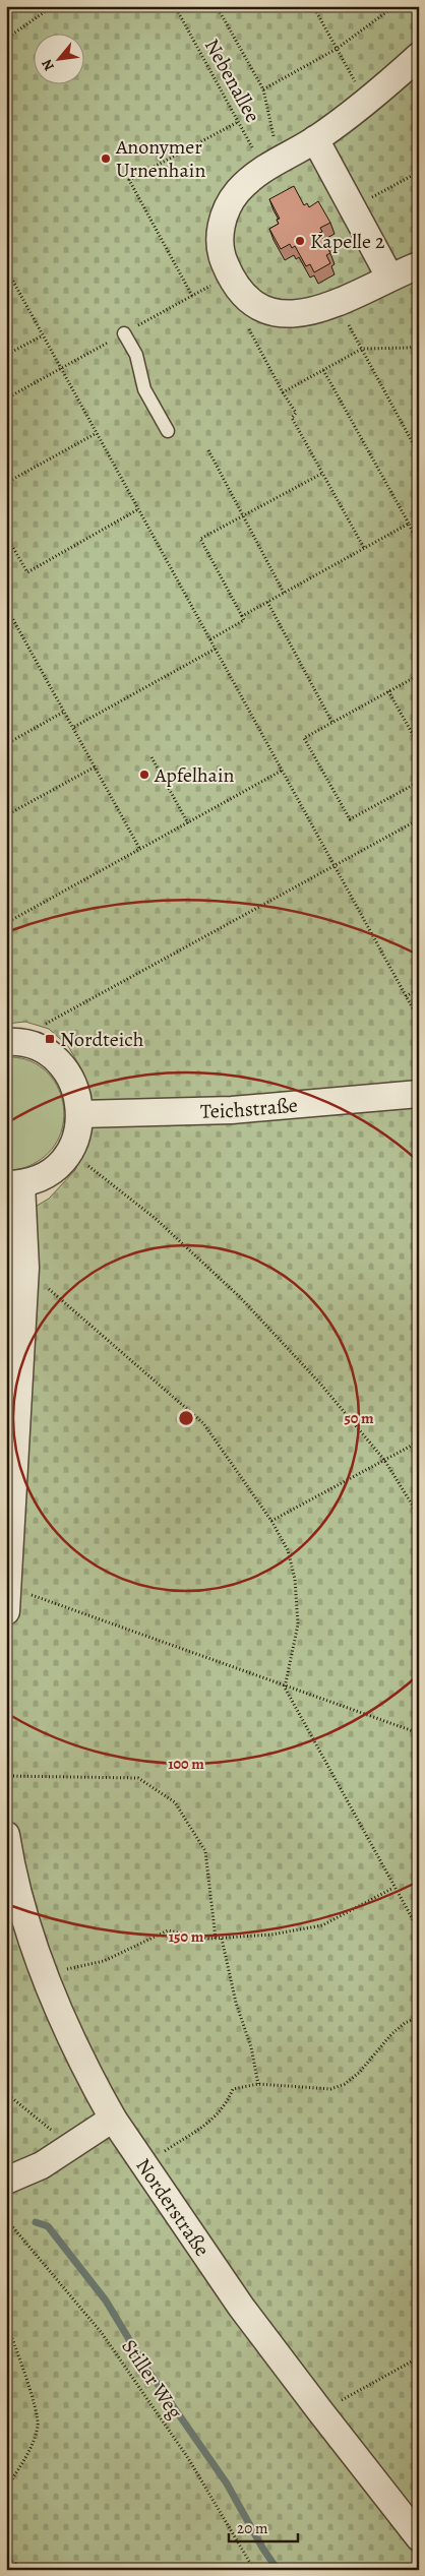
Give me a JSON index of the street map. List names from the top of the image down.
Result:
{
  "streets": {
    "street": ["Teichstraße", "Norderstraße"],
    "path": ["Nebenallee", "Stiller Weg"]
  },
  "places": {
    "other": ["Anonymer Urnenhain", "Kapelle 2", "Apfelhain"],
    "transit": ["Nordteich"]
  },
  "scale_bar": "20 m",
  "north": "bottom left",
  "rings": ["50 m", "100 m", "150 m"]
}
